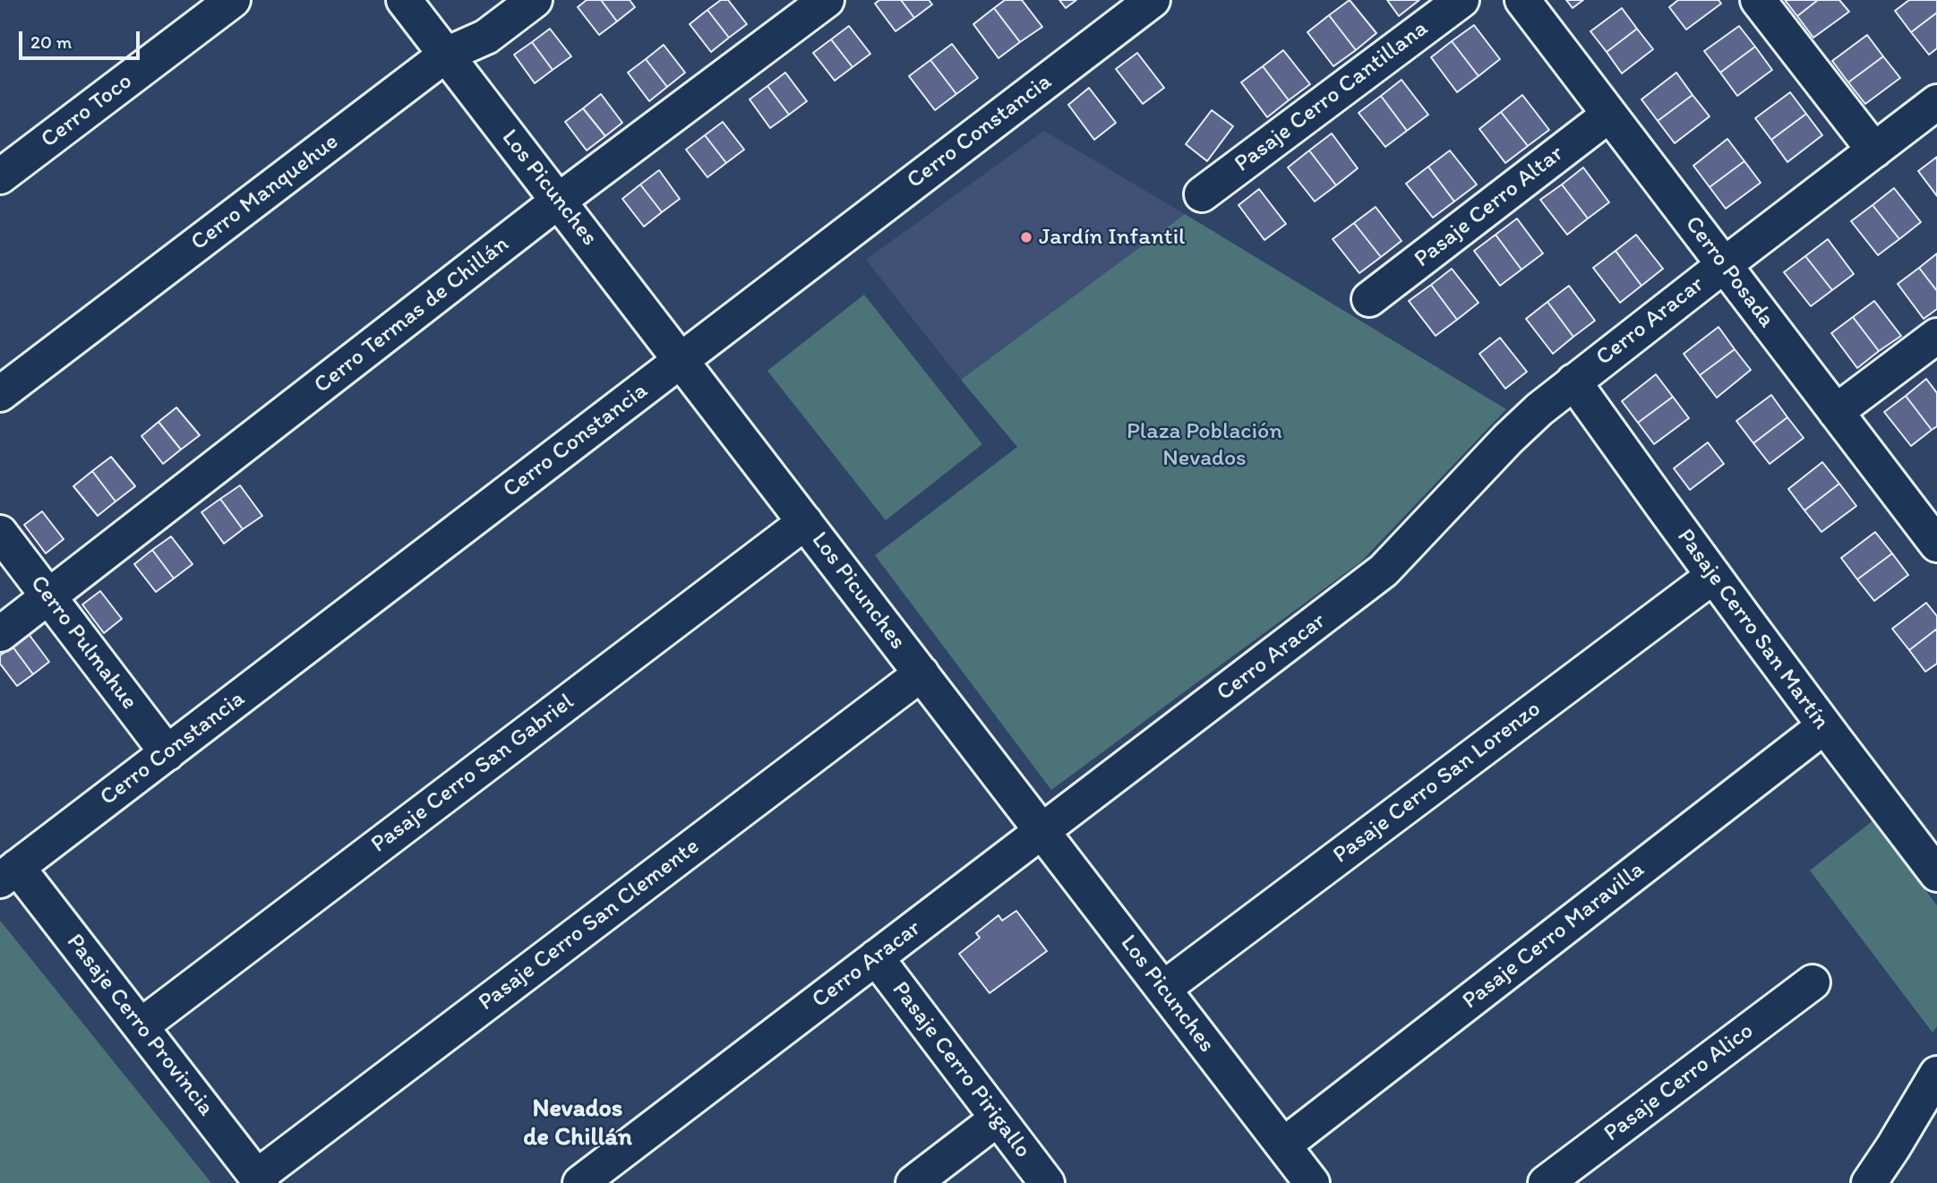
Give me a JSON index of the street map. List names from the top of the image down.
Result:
{
  "streets": {
    "street": [
      "Pasaje Cerro Cantillana",
      "Cerro Toco",
      "Cerro Constancia",
      "Los Picunches",
      "Cerro Manquehue",
      "Pasaje Cerro Altar",
      "Cerro Posada",
      "Cerro Termas de Chillán",
      "Cerro Aracar",
      "Pasaje Cerro San Martín",
      "Cerro Pulmahue",
      "Pasaje Cerro San Gabriel",
      "Pasaje Cerro San Lorenzo",
      "Pasaje Cerro San Clemente",
      "Pasaje Cerro Maravilla",
      "Pasaje Cerro Provincia",
      "Pasaje Cerro Pirigallo",
      "Pasaje Cerro Alico"
    ]
  },
  "crossings": [
    ["Cerro Constancia", "Los Picunches"],
    ["Cerro Constancia", "Cerro Pulmahue"],
    ["Cerro Constancia", "Pasaje Cerro Provincia"],
    ["Los Picunches", "Cerro Manquehue"],
    ["Los Picunches", "Cerro Termas de Chillán"],
    ["Los Picunches", "Cerro Aracar"],
    ["Los Picunches", "Pasaje Cerro San Gabriel"],
    ["Los Picunches", "Pasaje Cerro San Lorenzo"],
    ["Los Picunches", "Pasaje Cerro San Clemente"],
    ["Los Picunches", "Pasaje Cerro Maravilla"],
    ["Pasaje Cerro Altar", "Cerro Posada"],
    ["Cerro Posada", "Cerro Aracar"],
    ["Cerro Termas de Chillán", "Cerro Pulmahue"],
    ["Cerro Aracar", "Pasaje Cerro San Martín"],
    ["Cerro Aracar", "Pasaje Cerro Pirigallo"],
    ["Pasaje Cerro San Martín", "Pasaje Cerro San Lorenzo"],
    ["Pasaje Cerro San Martín", "Pasaje Cerro Maravilla"],
    ["Pasaje Cerro San Gabriel", "Pasaje Cerro Provincia"],
    ["Pasaje Cerro San Clemente", "Pasaje Cerro Provincia"]
  ],
  "districts": ["Nevados de Chillán"],
  "parks": ["Plaza Población Nevados"],
  "places": ["Jardín Infantil"],
  "scale_bar": "20 m"
}
